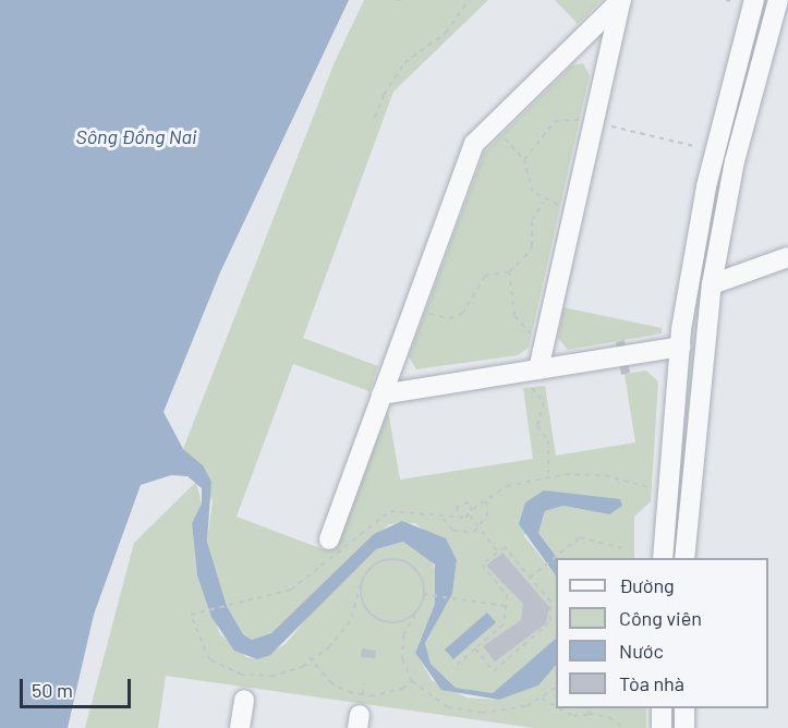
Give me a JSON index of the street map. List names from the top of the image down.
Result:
{
  "water": ["Sông Đồng Nai"],
  "legend": [
    "Đường",
    "Công viên",
    "Nước",
    "Tòa nhà"
  ],
  "scale_bar": "50 m"
}
